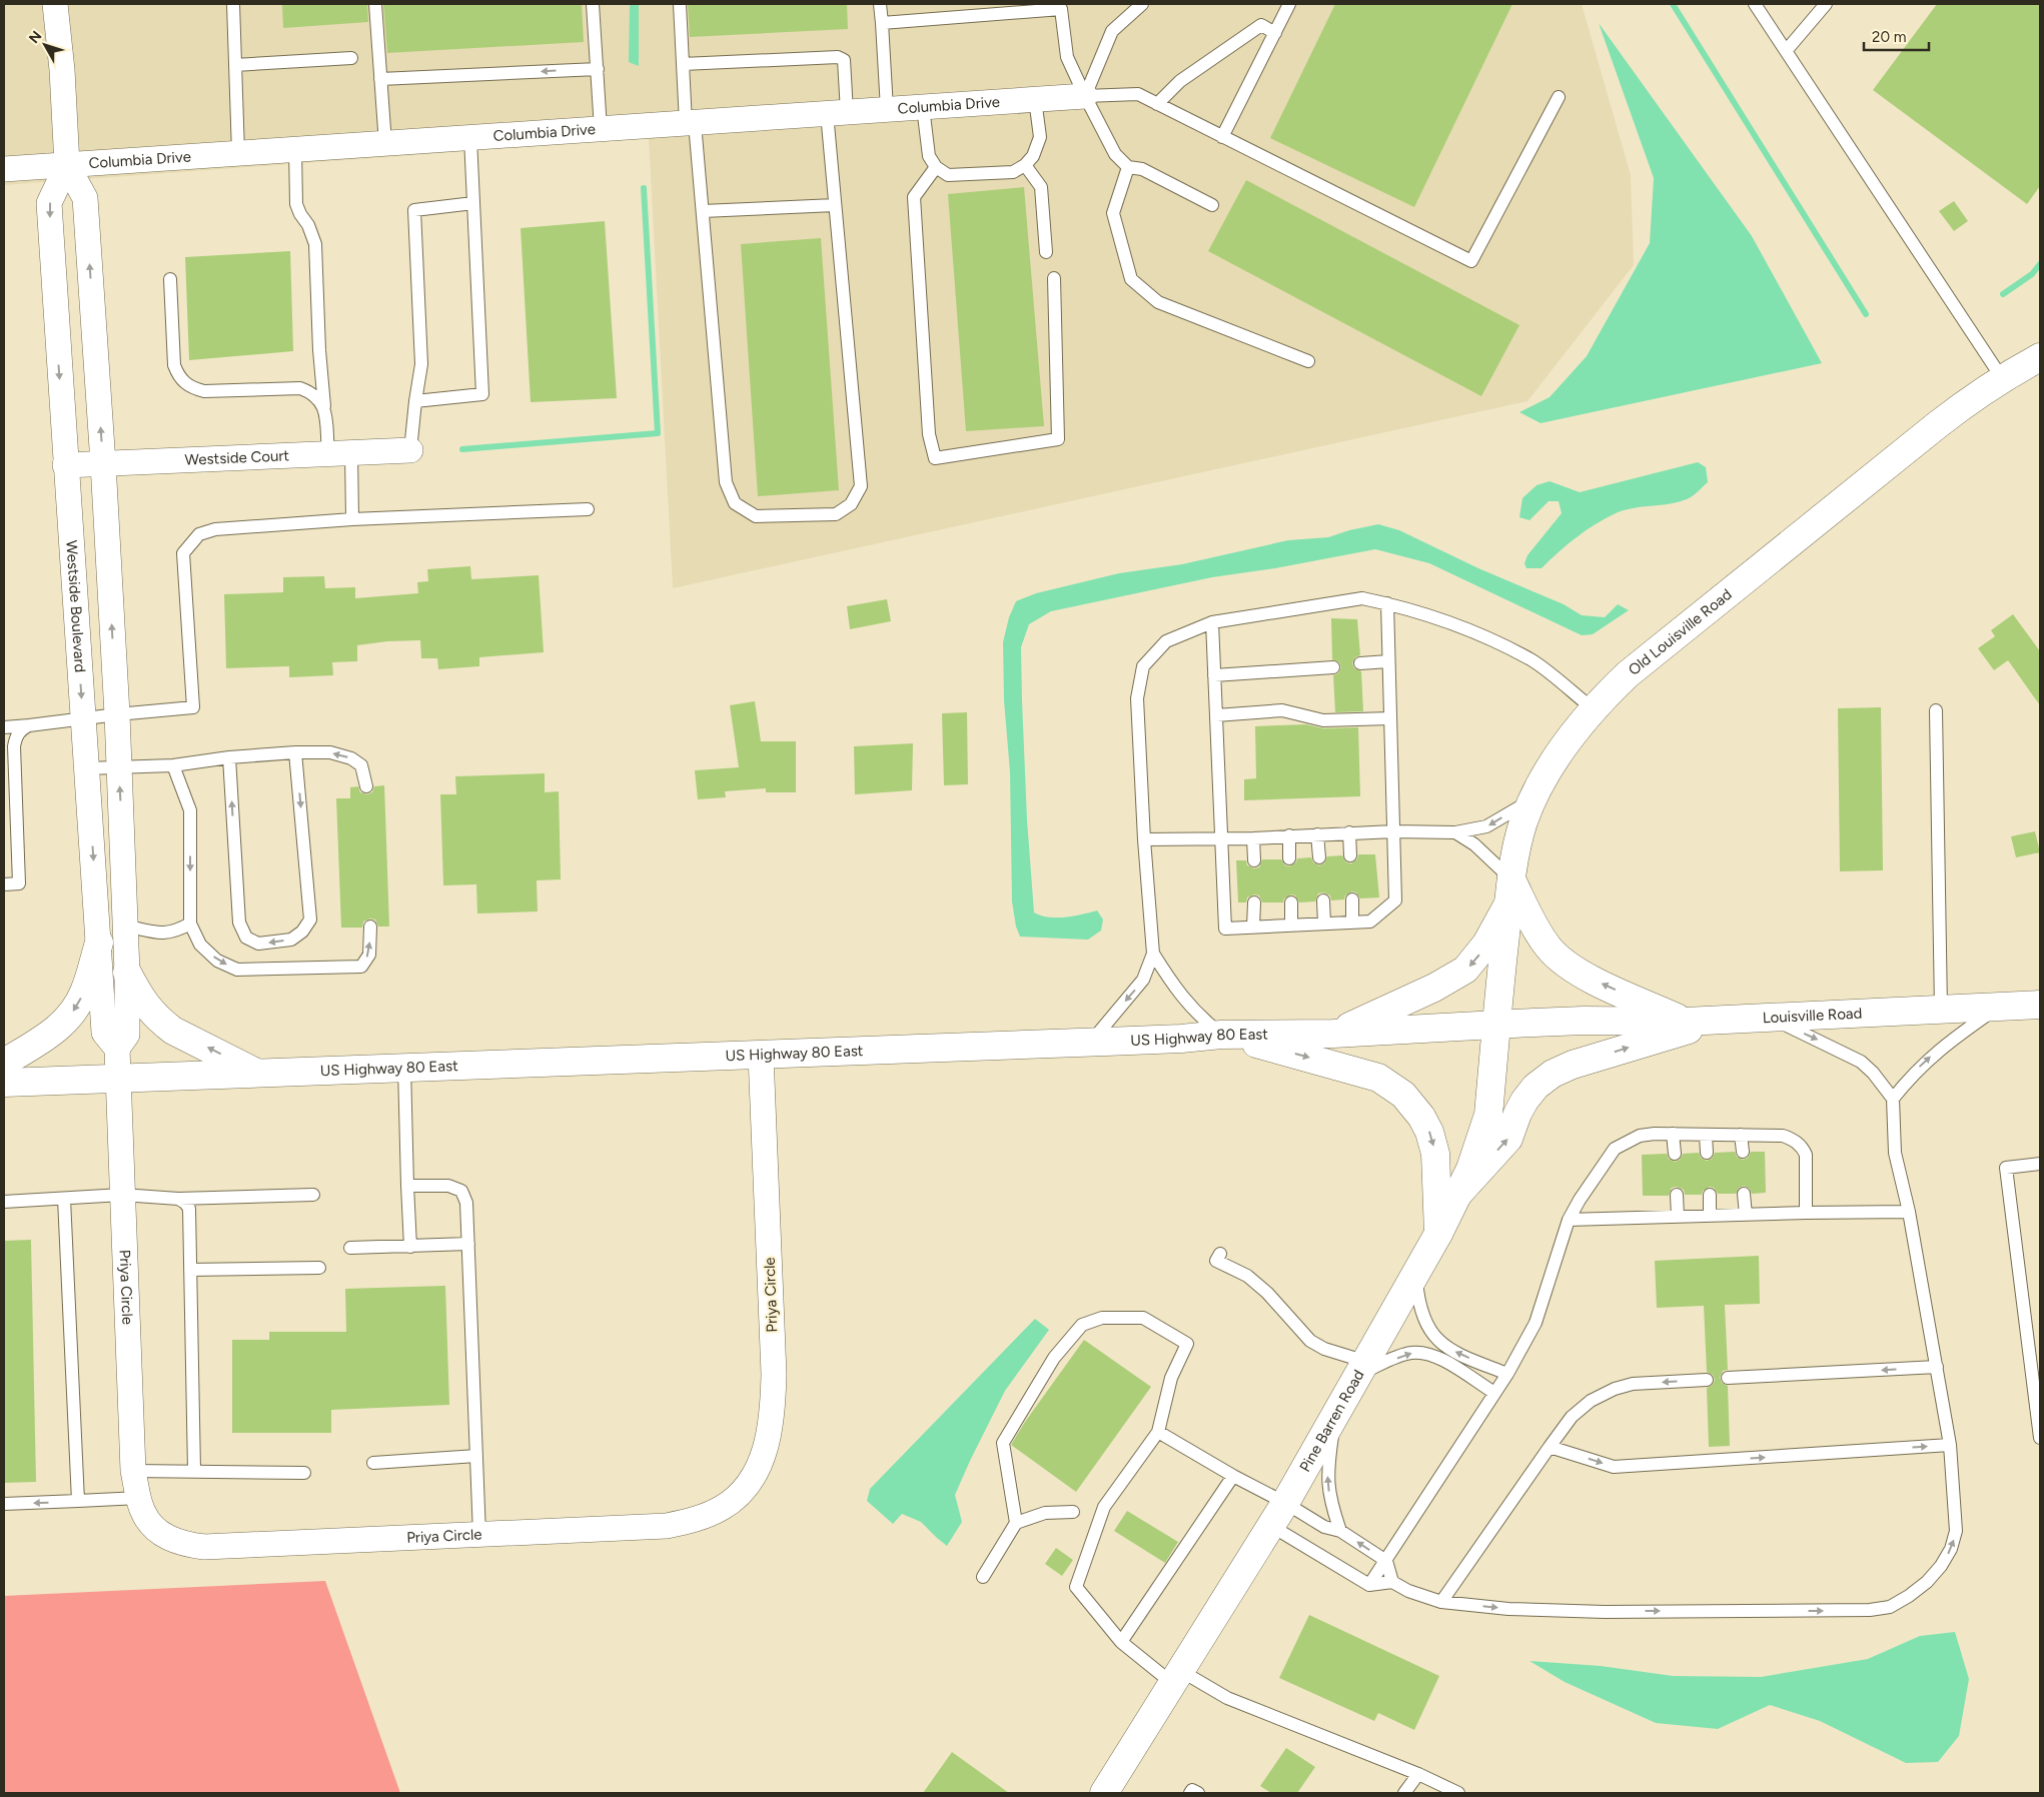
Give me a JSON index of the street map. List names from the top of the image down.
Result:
{
  "streets": {
    "main road": [
      "Old Louisville Road",
      "Louisville Road",
      "US Highway 80 East",
      "Pine Barren Road"
    ],
    "street": [
      "Columbia Drive",
      "Westside Court",
      "Westside Boulevard",
      "Priya Circle"
    ]
  },
  "crossings": [
    ["Columbia Drive", "Westside Boulevard"],
    ["Westside Court", "Westside Boulevard"],
    ["Westside Boulevard", "US Highway 80 East"],
    ["Westside Boulevard", "Priya Circle"],
    ["Old Louisville Road", "US Highway 80 East"],
    ["Old Louisville Road", "Pine Barren Road"],
    ["Louisville Road", "US Highway 80 East"],
    ["US Highway 80 East", "Priya Circle"],
    ["US Highway 80 East", "Pine Barren Road"]
  ],
  "scale_bar": "20 m",
  "north": "top left"
}
